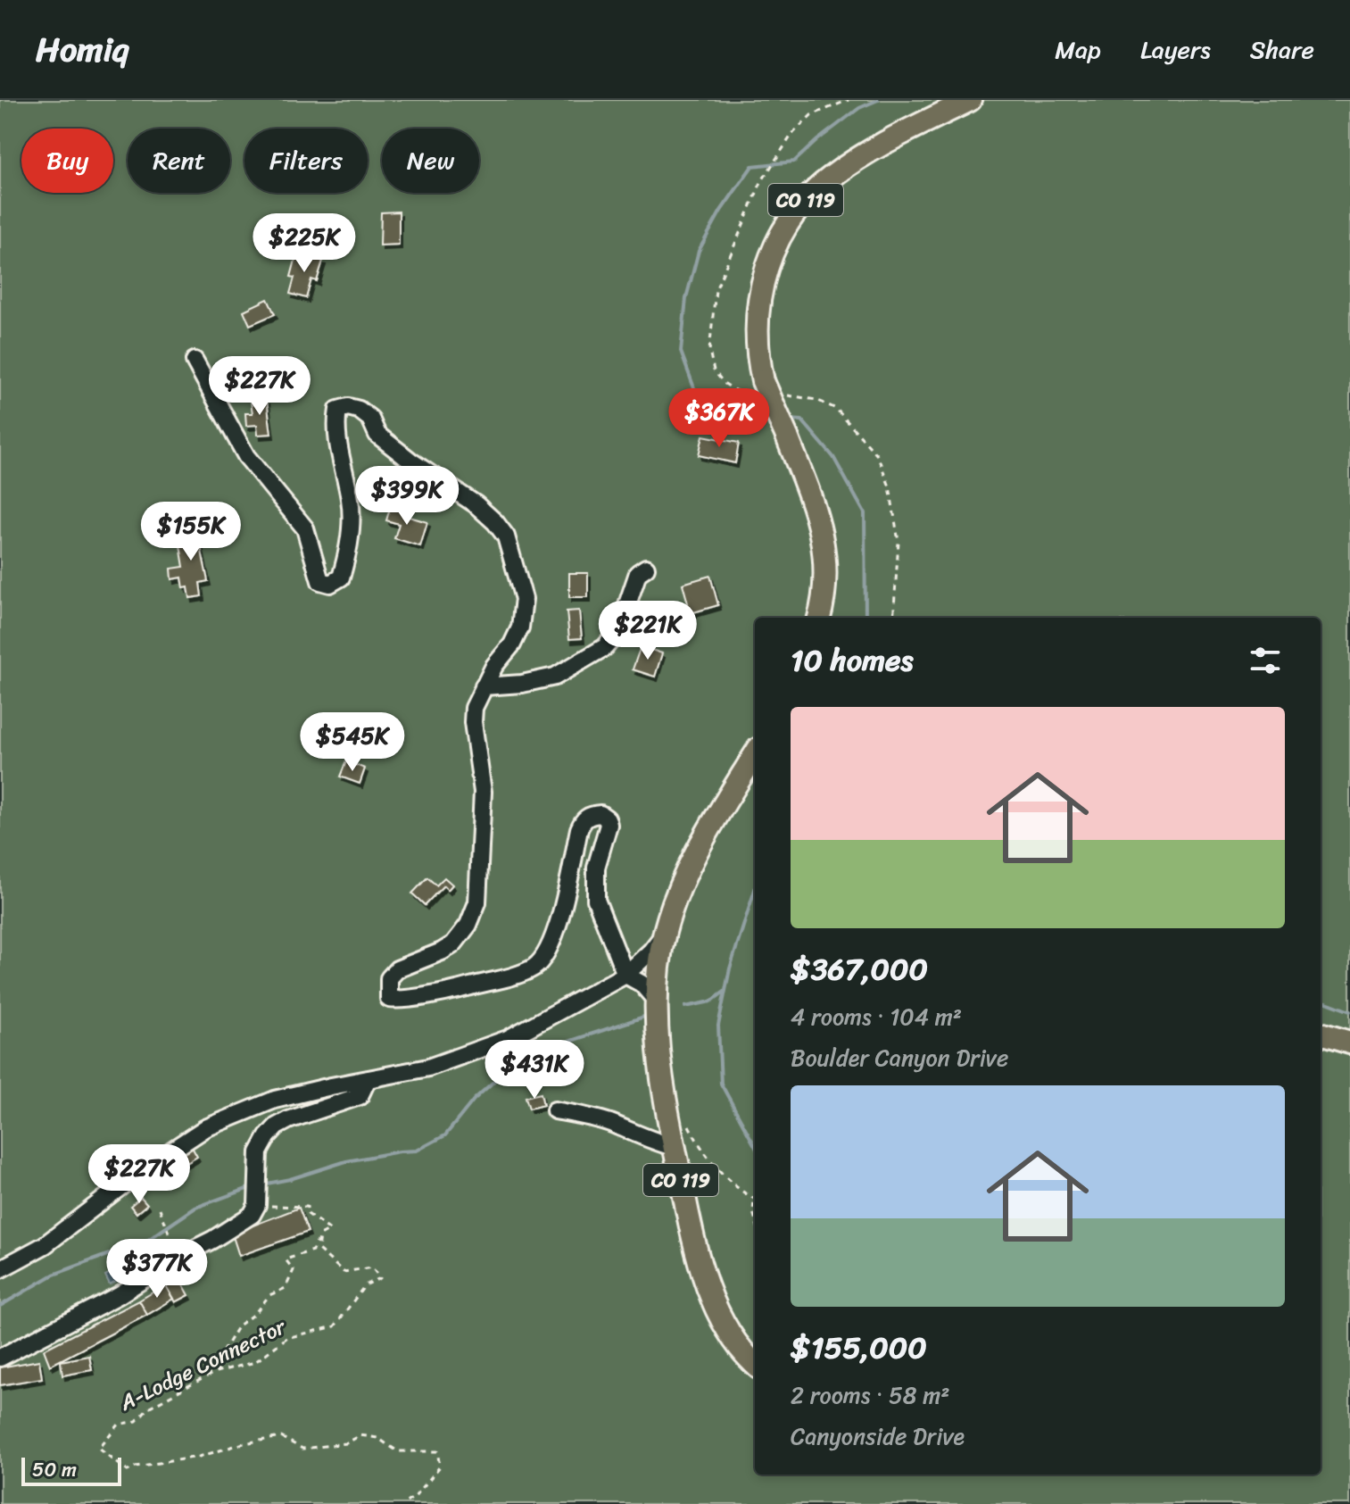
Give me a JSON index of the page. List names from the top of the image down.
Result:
{
  "streets": {
    "main road": ["CO 119"],
    "path": ["A-Lodge Connector"]
  },
  "scale_bar": "50 m",
  "page": {
    "header": "Homiq",
    "nav": ["Map", "Layers", "Share"],
    "chip": [
      "Buy",
      "Rent",
      "Filters",
      "New"
    ],
    "price": [
      "$225K",
      "$227K",
      "$367K",
      "$399K",
      "$155K",
      "$221K",
      "$545K",
      "$431K",
      "$227K",
      "$377K"
    ],
    "heading": "10 homes",
    "list": [
      {
        "name": "$367,000",
        "note": "4 rooms · 104 m² · Boulder Canyon Drive"
      },
      {
        "name": "$155,000",
        "note": "2 rooms · 58 m² · Canyonside Drive"
      }
    ],
    "scale": "50 m"
  }
}
